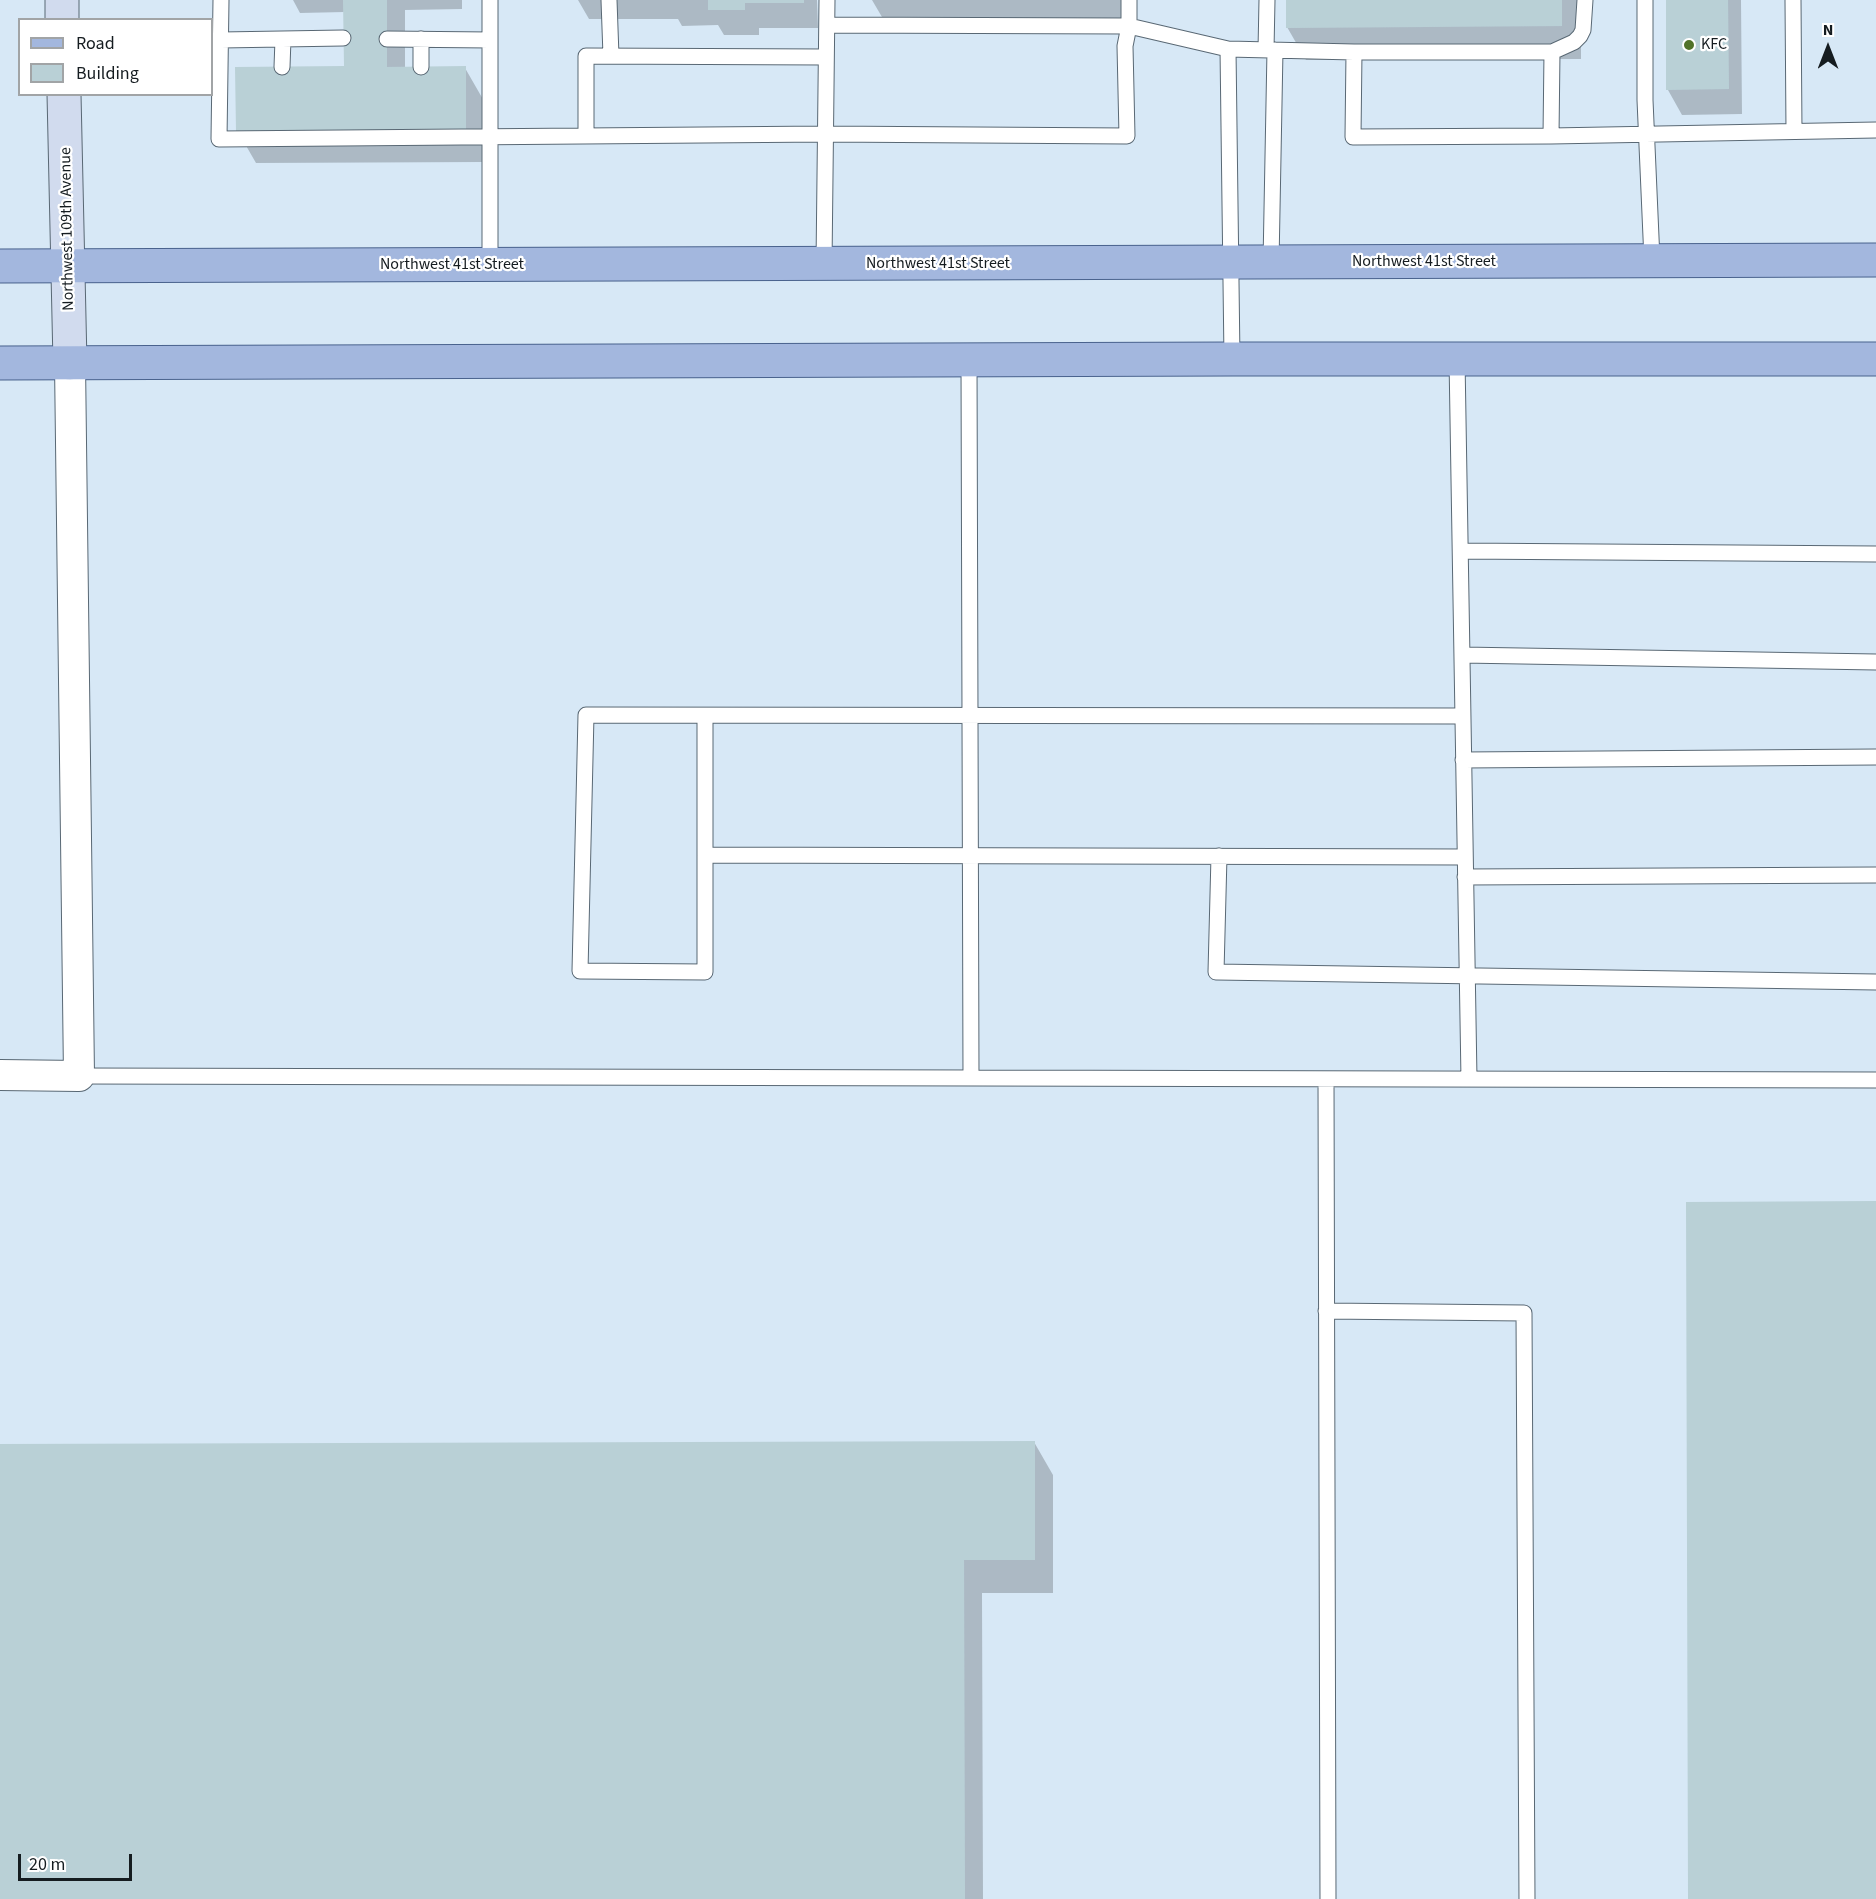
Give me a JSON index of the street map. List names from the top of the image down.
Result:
{
  "streets": {
    "main road": ["Northwest 41st Street"],
    "street": ["Northwest 109th Avenue"]
  },
  "crossings": [
    ["Northwest 109th Avenue", "Northwest 41st Street"]
  ],
  "places": ["KFC"],
  "legend": ["Road", "Building"],
  "scale_bar": "20 m",
  "north": "top"
}
